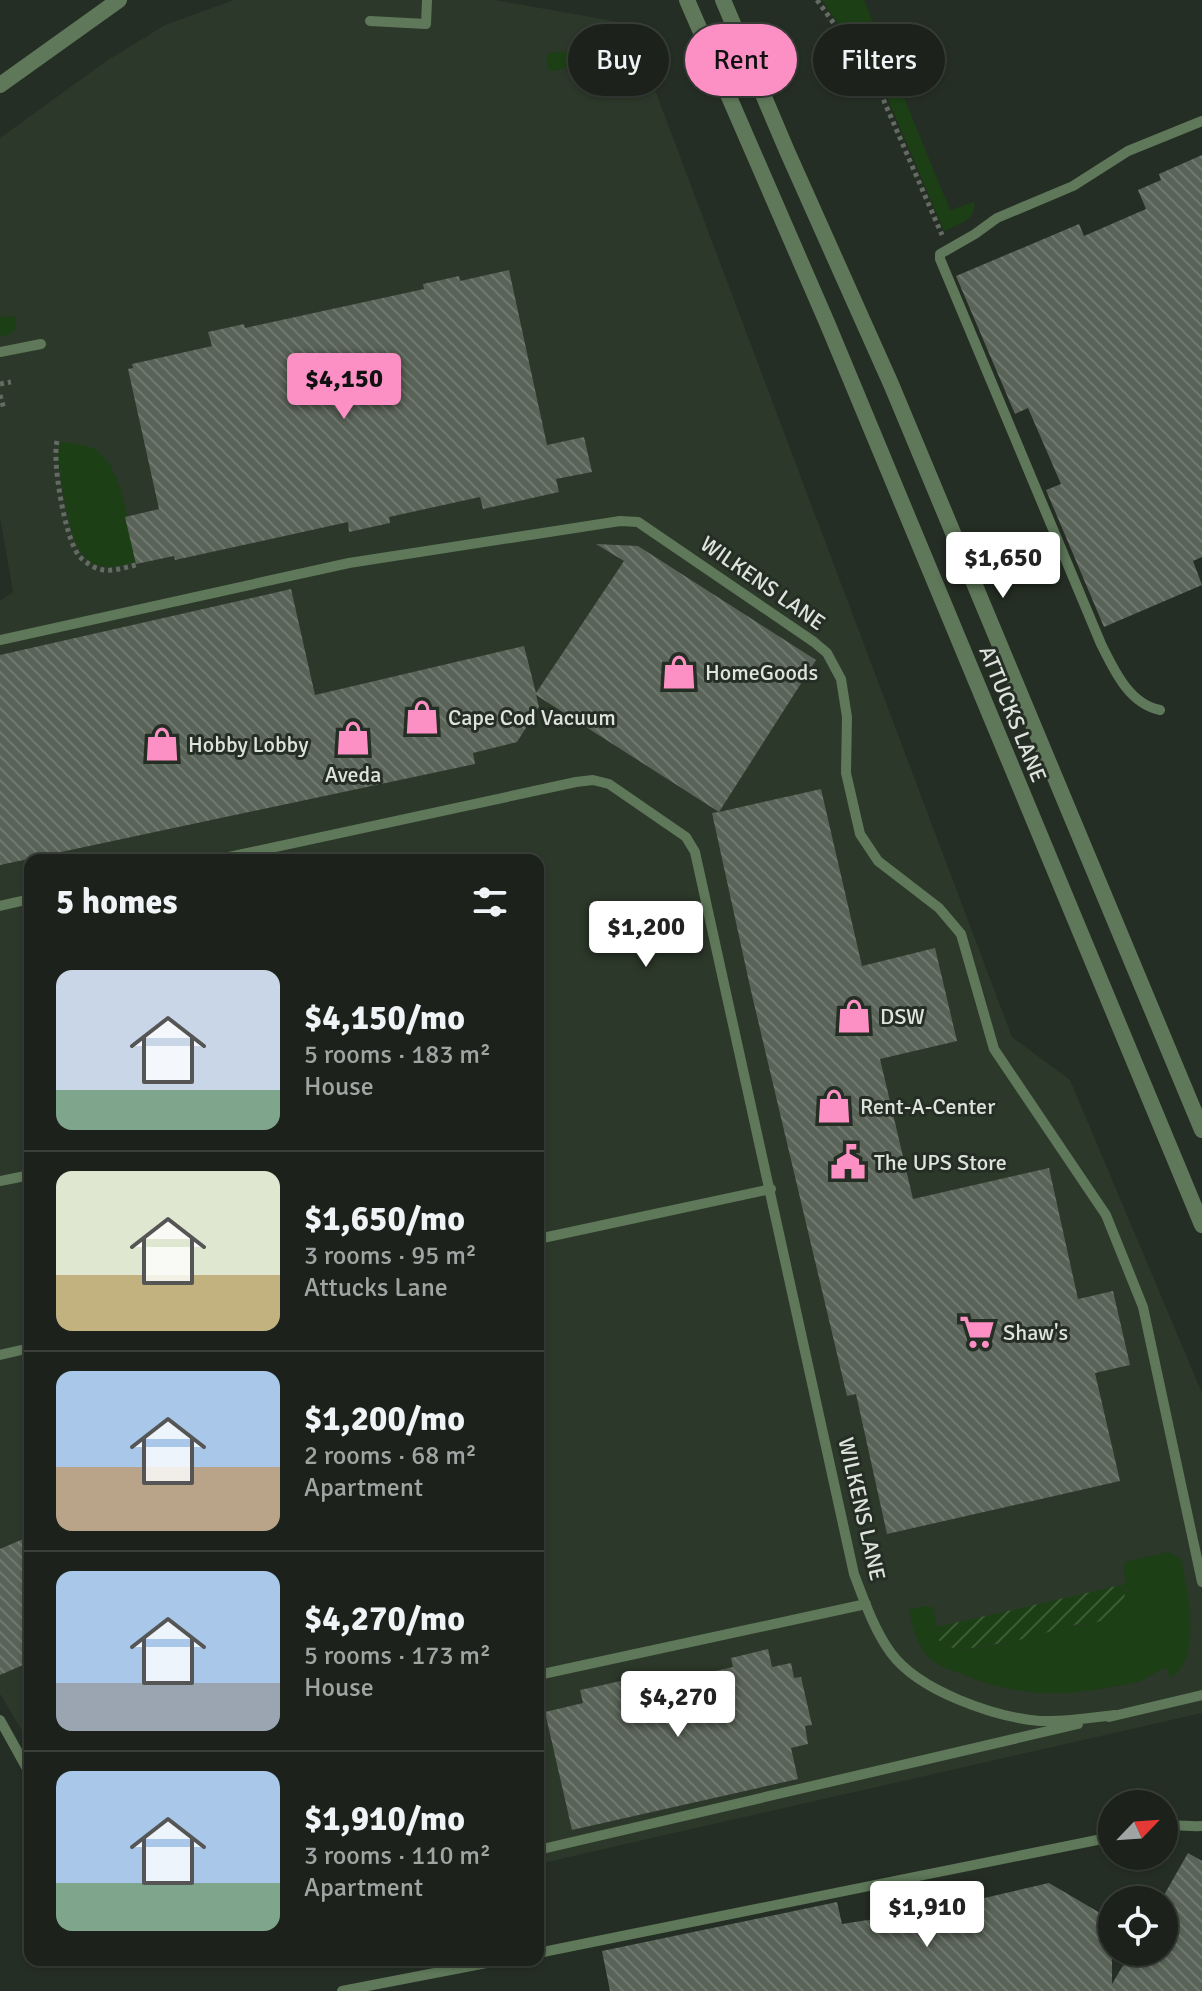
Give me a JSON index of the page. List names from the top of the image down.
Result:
{
  "streets": {
    "street": ["ATTUCKS LANE"],
    "lane": ["WILKENS LANE"]
  },
  "places": {
    "shop": [
      "HomeGoods",
      "Cape Cod Vacuum",
      "Aveda",
      "Hobby Lobby",
      "DSW",
      "Rent-A-Center"
    ],
    "public building": ["The UPS Store"],
    "supermarket": ["Shaw's"]
  },
  "north": "top right",
  "page": {
    "chip": ["Buy", "Rent", "Filters"],
    "price": [
      "$4,150",
      "$1,650",
      "$1,200",
      "$4,270",
      "$1,910"
    ],
    "heading": "5 homes",
    "list": [
      {
        "name": "$4,150/mo",
        "note": "5 rooms · 183 m² · House"
      },
      {
        "name": "$1,650/mo",
        "note": "3 rooms · 95 m² · Attucks Lane"
      },
      {
        "name": "$1,200/mo",
        "note": "2 rooms · 68 m² · Apartment"
      },
      {
        "name": "$4,270/mo",
        "note": "5 rooms · 173 m² · House"
      },
      {
        "name": "$1,910/mo",
        "note": "3 rooms · 110 m² · Apartment"
      }
    ]
  }
}
